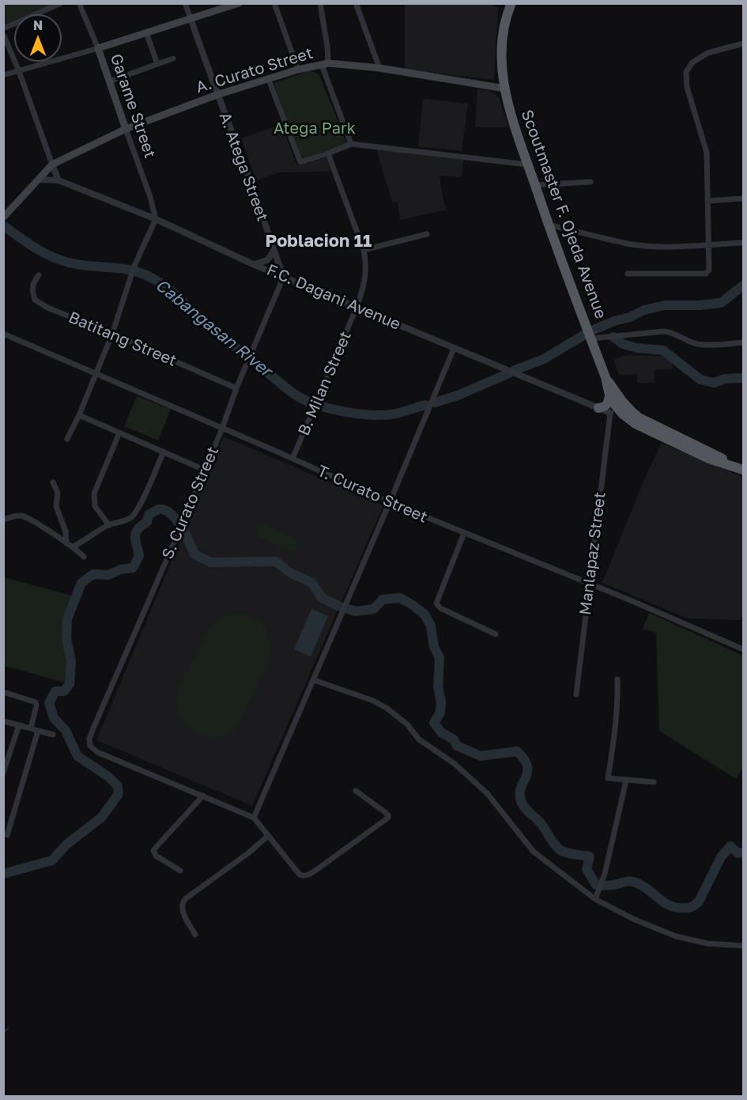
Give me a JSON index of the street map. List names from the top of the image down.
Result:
{
  "streets": {
    "highway": ["Scoutmaster F. Ojeda Avenue"],
    "main road": ["A. Curato Street", "Garame Street"],
    "street": [
      "A. Atega Street",
      "F.C. Dagani Avenue",
      "Batitang Street",
      "B. Milan Street",
      "T. Curato Street",
      "S. Curato Street",
      "Manlapaz Street"
    ]
  },
  "crossings": [
    ["A. Curato Street", "Garame Street"],
    ["A. Curato Street", "A. Atega Street"],
    ["A. Curato Street", "Scoutmaster F. Ojeda Avenue"],
    ["Garame Street", "F.C. Dagani Avenue"],
    ["A. Atega Street", "F.C. Dagani Avenue"],
    ["A. Atega Street", "S. Curato Street"],
    ["F.C. Dagani Avenue", "B. Milan Street"],
    ["F.C. Dagani Avenue", "S. Curato Street"],
    ["F.C. Dagani Avenue", "Manlapaz Street"],
    ["Batitang Street", "S. Curato Street"],
    ["B. Milan Street", "T. Curato Street"],
    ["T. Curato Street", "S. Curato Street"],
    ["T. Curato Street", "Manlapaz Street"]
  ],
  "districts": ["Poblacion 11"],
  "water": ["Cabangasan River"],
  "parks": ["Atega Park"],
  "north": "top"
}
